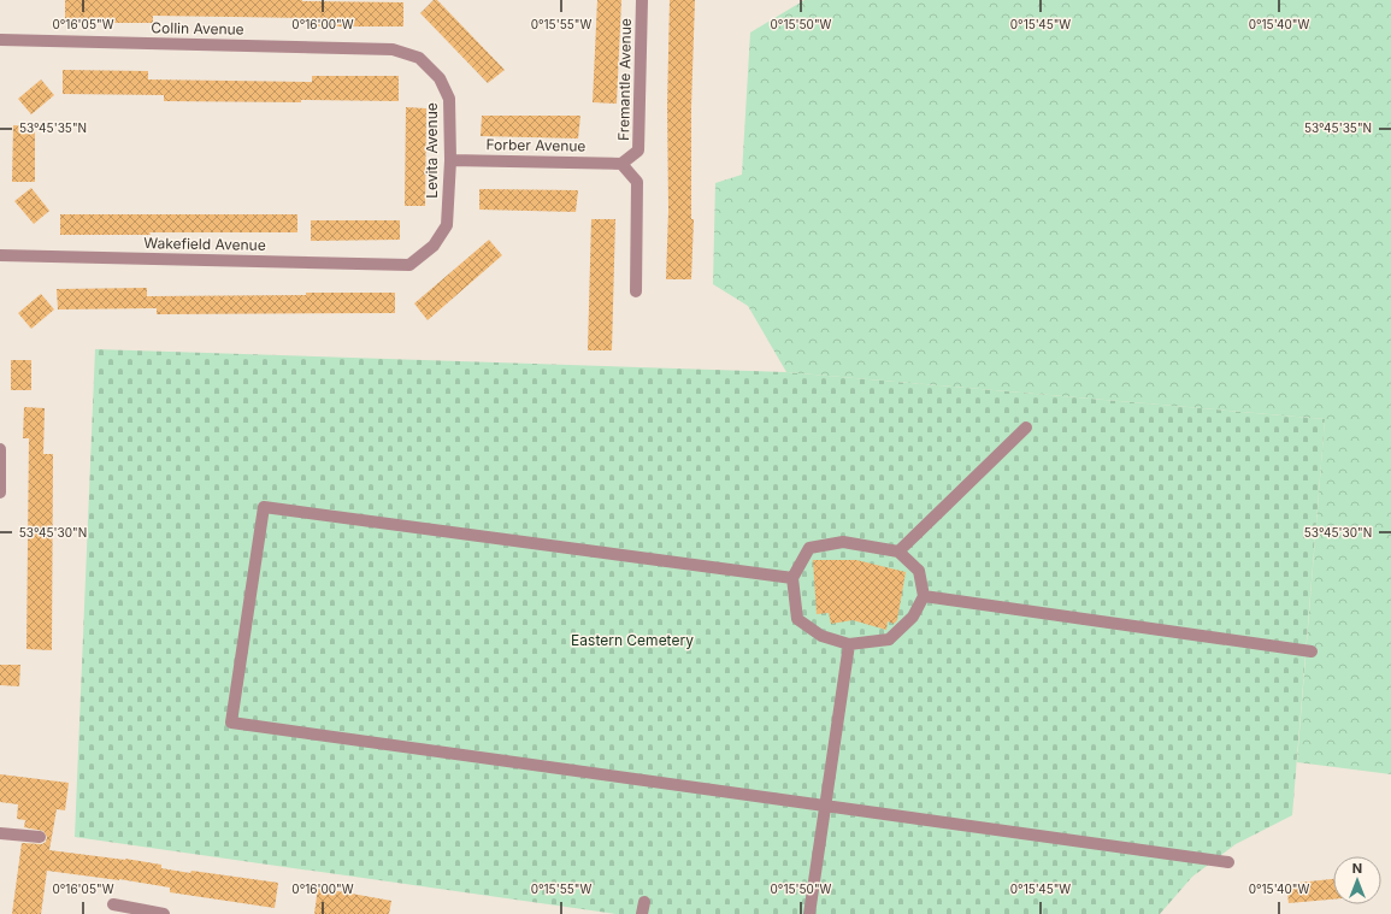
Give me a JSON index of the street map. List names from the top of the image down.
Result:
{
  "streets": {
    "street": [
      "Collin Avenue",
      "Fremantle Avenue",
      "Forber Avenue",
      "Levita Avenue",
      "Wakefield Avenue"
    ]
  },
  "crossings": [
    ["Collin Avenue", "Levita Avenue"],
    ["Fremantle Avenue", "Forber Avenue"],
    ["Forber Avenue", "Levita Avenue"],
    ["Levita Avenue", "Wakefield Avenue"]
  ],
  "parks": ["Eastern Cemetery"],
  "north": "top",
  "coordinates": [
    "0°16'05\"W",
    "0°16'00\"W",
    "0°15'55\"W",
    "0°15'50\"W",
    "0°15'45\"W",
    "0°15'40\"W",
    "53°45'35\"N",
    "53°45'30\"N"
  ]
}
